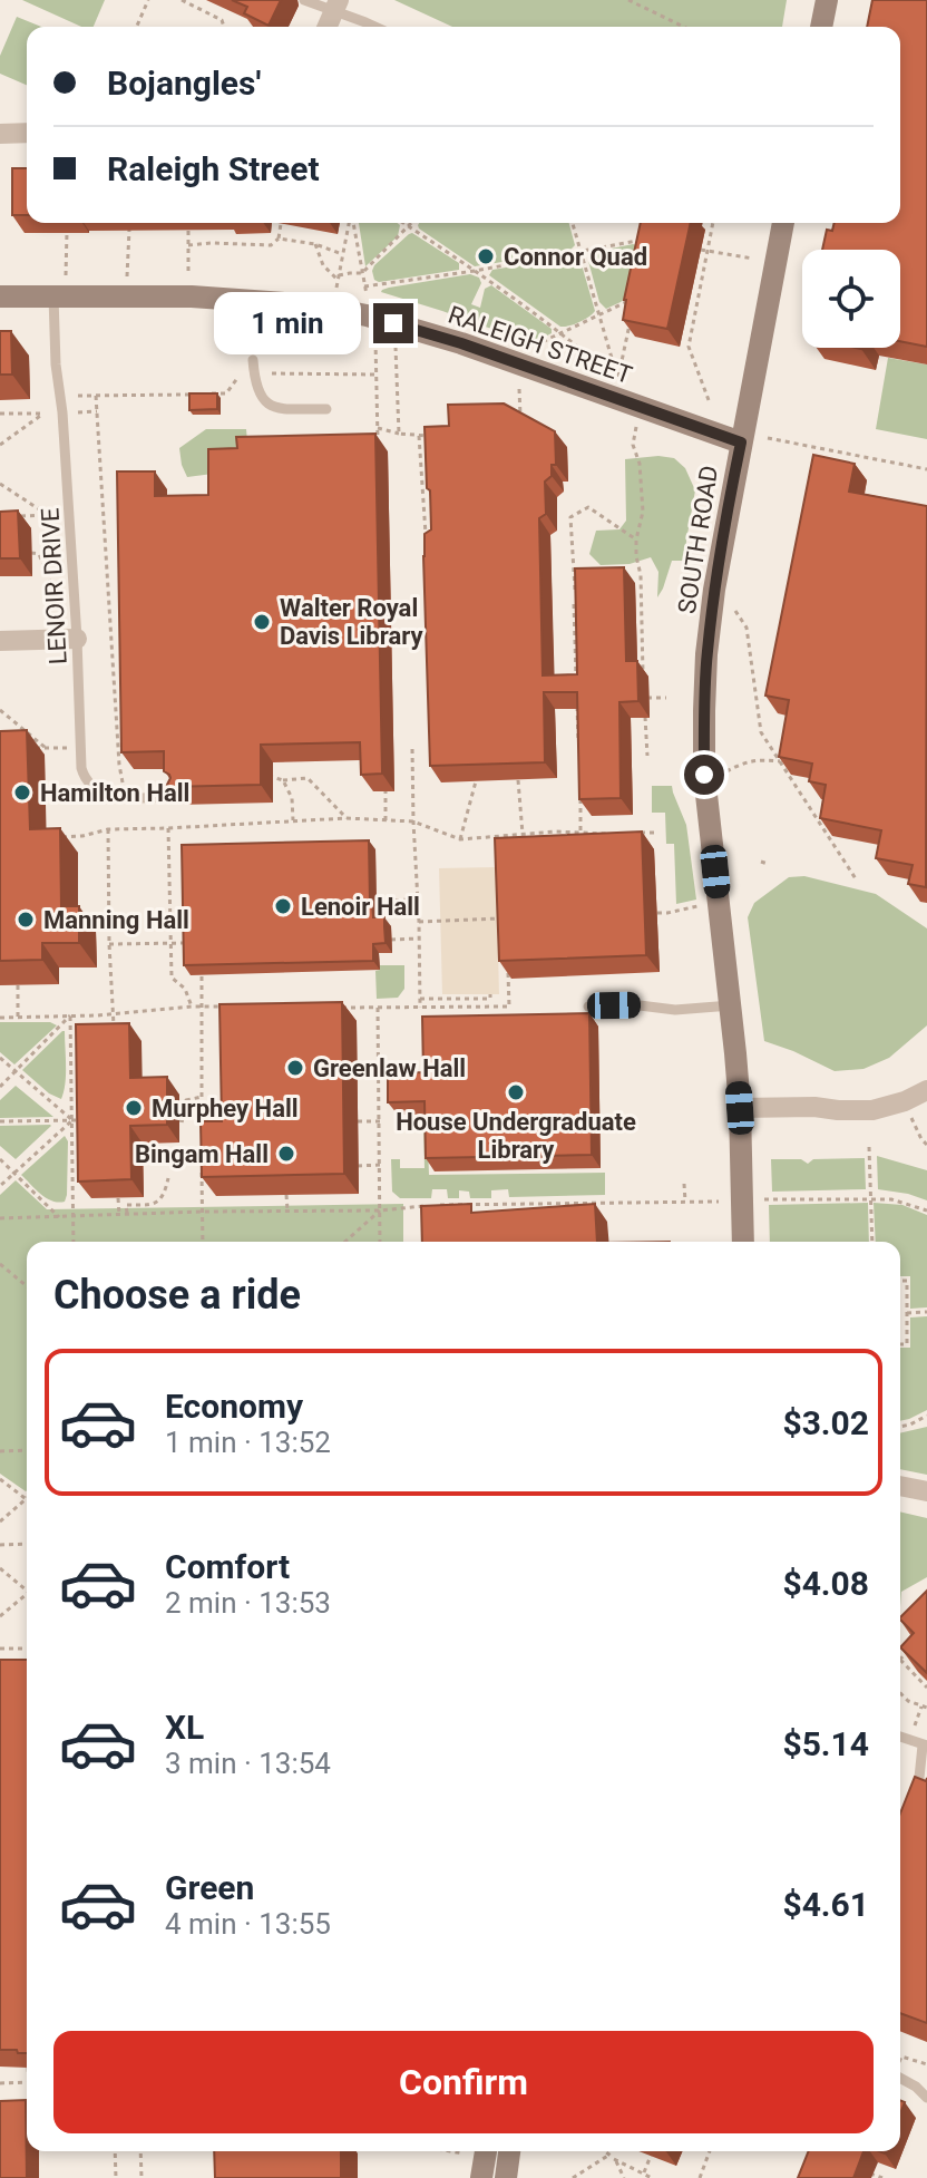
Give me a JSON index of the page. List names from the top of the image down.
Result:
{
  "streets": {
    "main road": ["RALEIGH STREET", "SOUTH ROAD"],
    "lane": ["LENOIR DRIVE"]
  },
  "crossings": [
    ["RALEIGH STREET", "SOUTH ROAD"],
    ["RALEIGH STREET", "LENOIR DRIVE"]
  ],
  "places": [
    "Connor Quad",
    "Walter Royal Davis Library",
    "Hamilton Hall",
    "Lenoir Hall",
    "Manning Hall",
    "Greenlaw Hall",
    "House Undergraduate Library",
    "Murphey Hall",
    "Bingam Hall"
  ],
  "page": {
    "banner": ["Bojangles'", "Raleigh Street"],
    "bubble": "1 min",
    "heading": "Choose a ride",
    "list": [
      {
        "name": "Economy",
        "note": "1 min · 13:52",
        "value": "$3.02"
      },
      {
        "name": "Comfort",
        "note": "2 min · 13:53",
        "value": "$4.08"
      },
      {
        "name": "XL",
        "note": "3 min · 13:54",
        "value": "$5.14"
      },
      {
        "name": "Green",
        "note": "4 min · 13:55",
        "value": "$4.61"
      }
    ],
    "buttons": "Confirm"
  }
}
